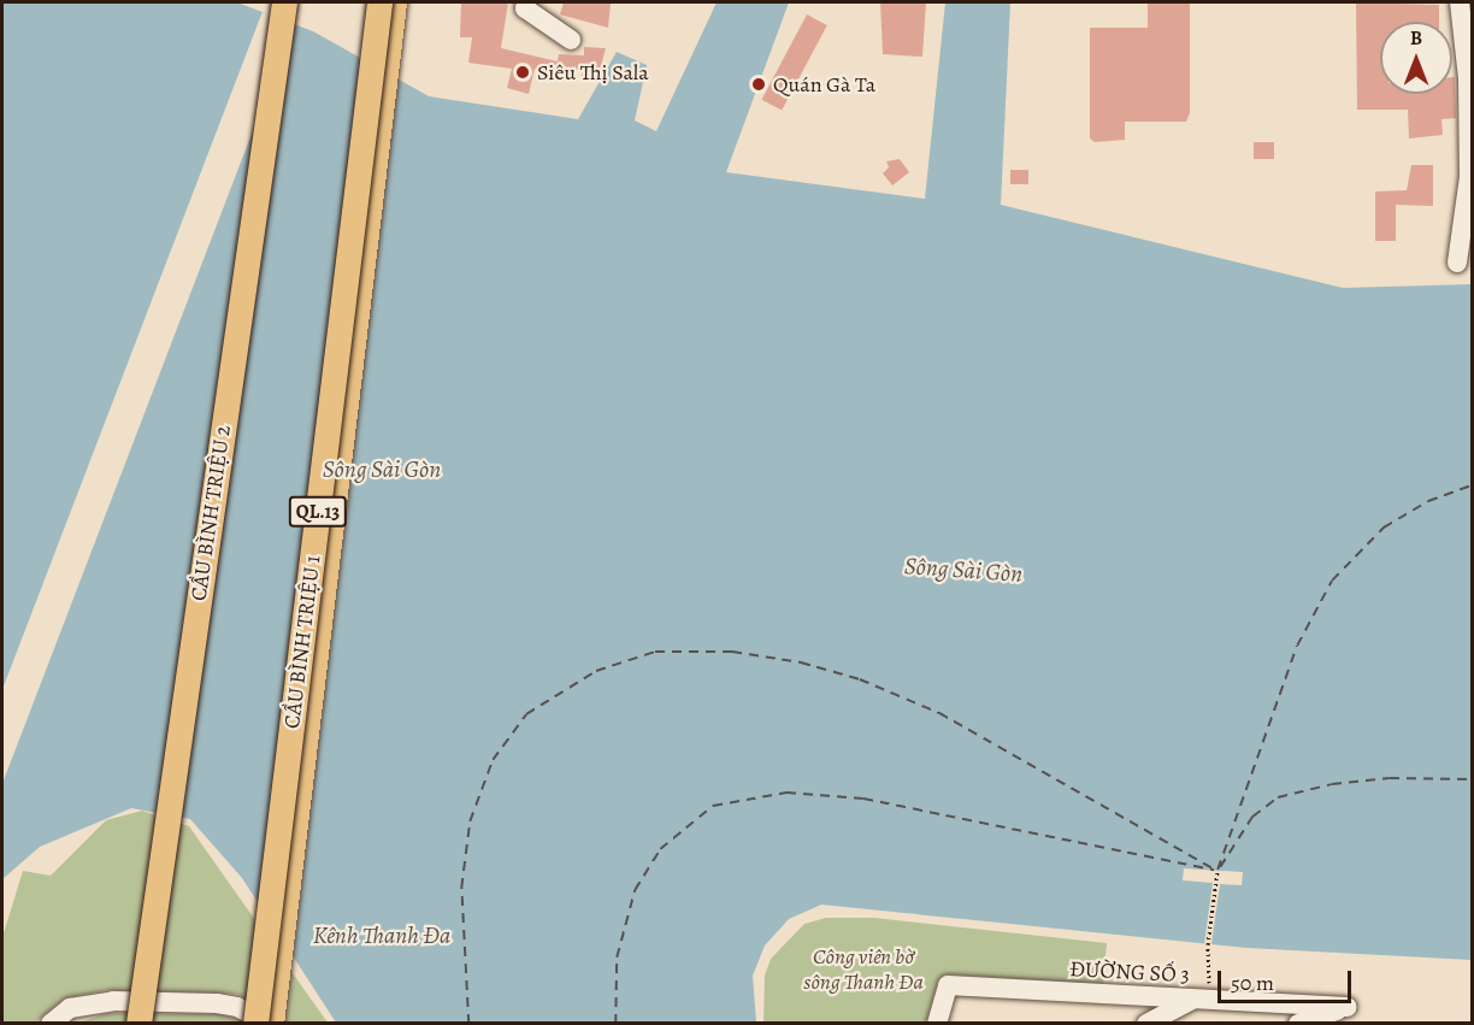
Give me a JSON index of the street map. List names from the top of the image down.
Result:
{
  "streets": {
    "main road": ["QL.13", "CẦU BÌNH TRIỆU 2", "CẦU BÌNH TRIỆU 1"],
    "street": ["ĐƯỜNG SỐ 3"]
  },
  "water": ["Sông Sài Gòn", "Kênh Thanh Đa"],
  "parks": ["Công viên bờ sông Thanh Đa"],
  "places": ["Siêu Thị Sala", "Quán Gà Ta"],
  "scale_bar": "50 m",
  "north": "top"
}
